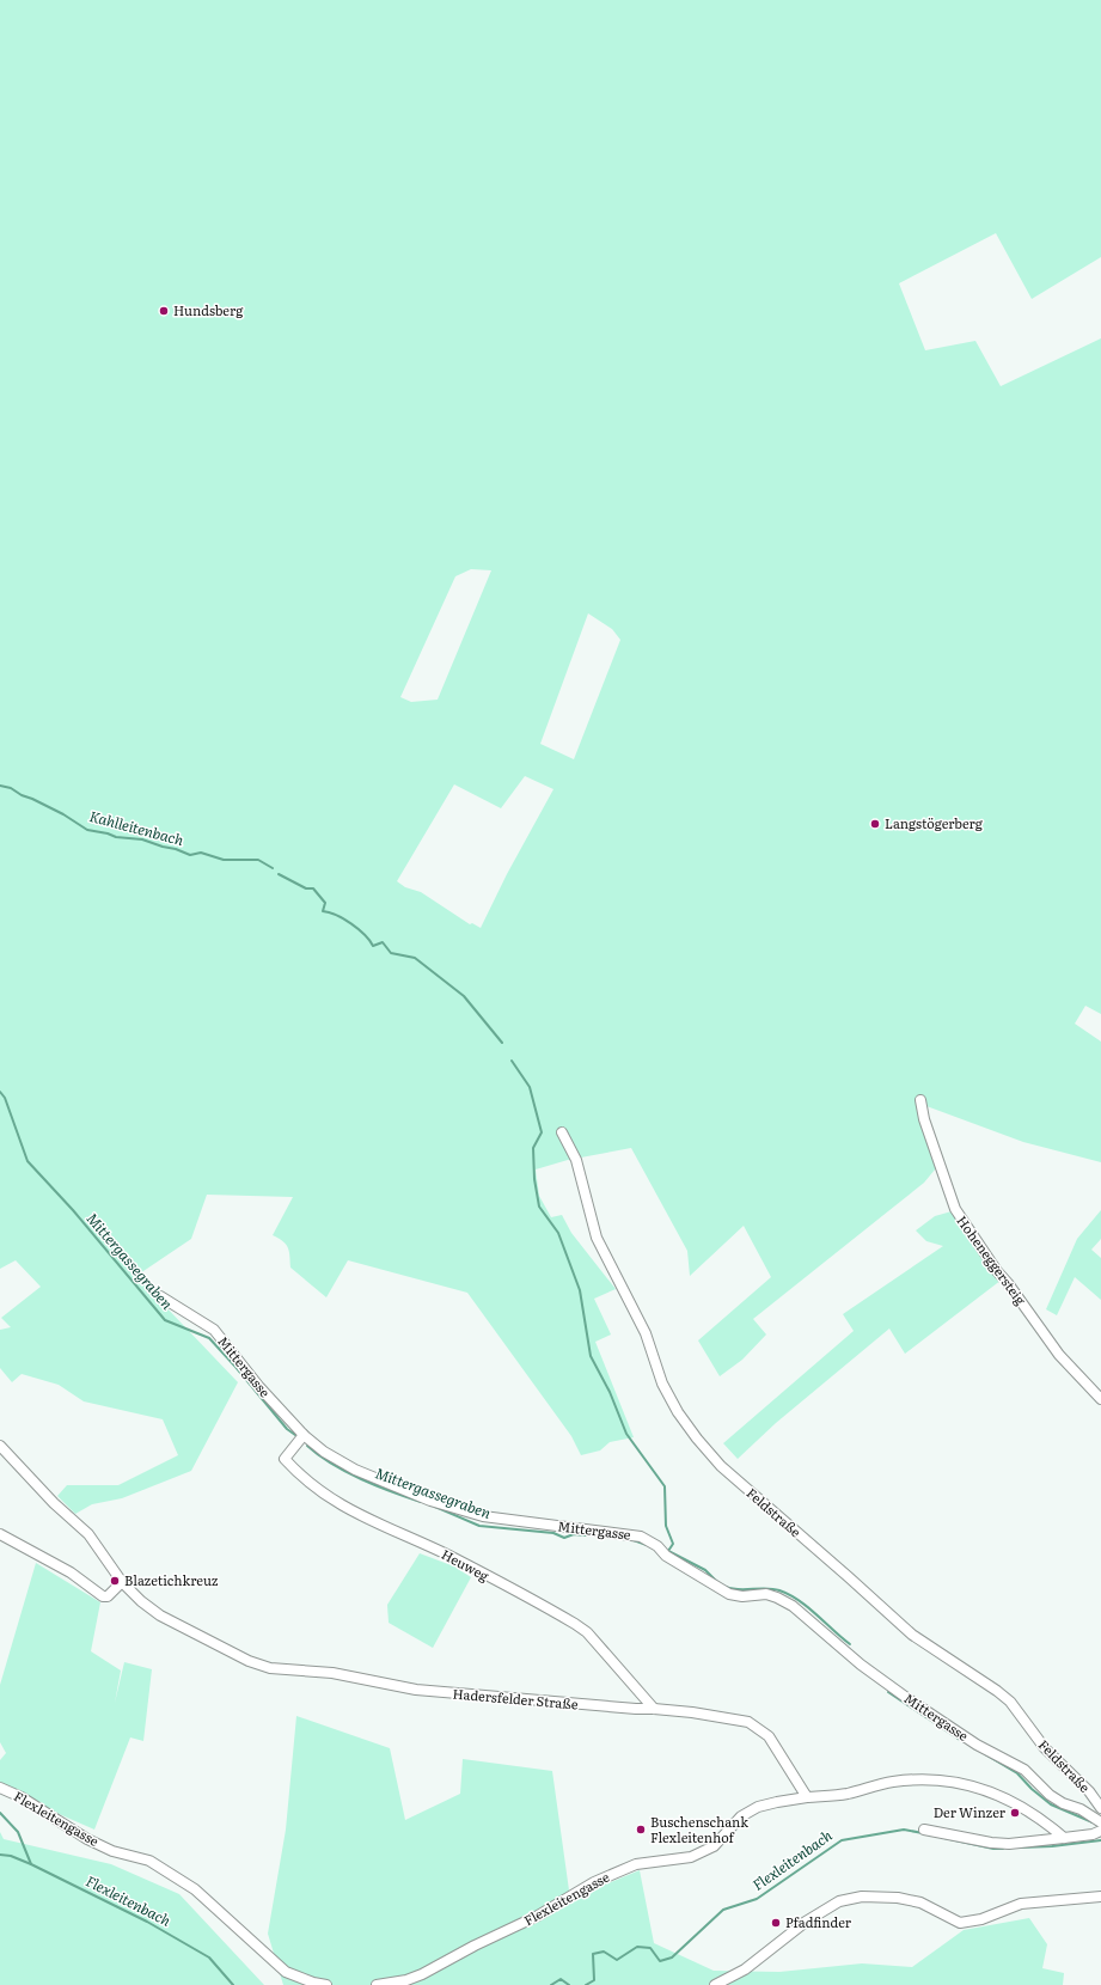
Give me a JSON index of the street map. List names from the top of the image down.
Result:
{
  "streets": {
    "street": [
      "Hoheneggersteig",
      "Mittergasse",
      "Feldstraße",
      "Heuweg",
      "Hadersfelder Straße",
      "Flexleitengasse"
    ]
  },
  "crossings": [
    ["Mittergasse", "Heuweg"],
    ["Heuweg", "Hadersfelder Straße"],
    ["Hadersfelder Straße", "Flexleitengasse"]
  ],
  "water": ["Kahlleitenbach", "Mittergassegraben", "Flexleitenbach"],
  "places": [
    "Hundsberg",
    "Langstögerberg",
    "Blazetichkreuz",
    "Der Winzer",
    "Buschenschank Flexleitenhof",
    "Pfadfinder"
  ]
}
